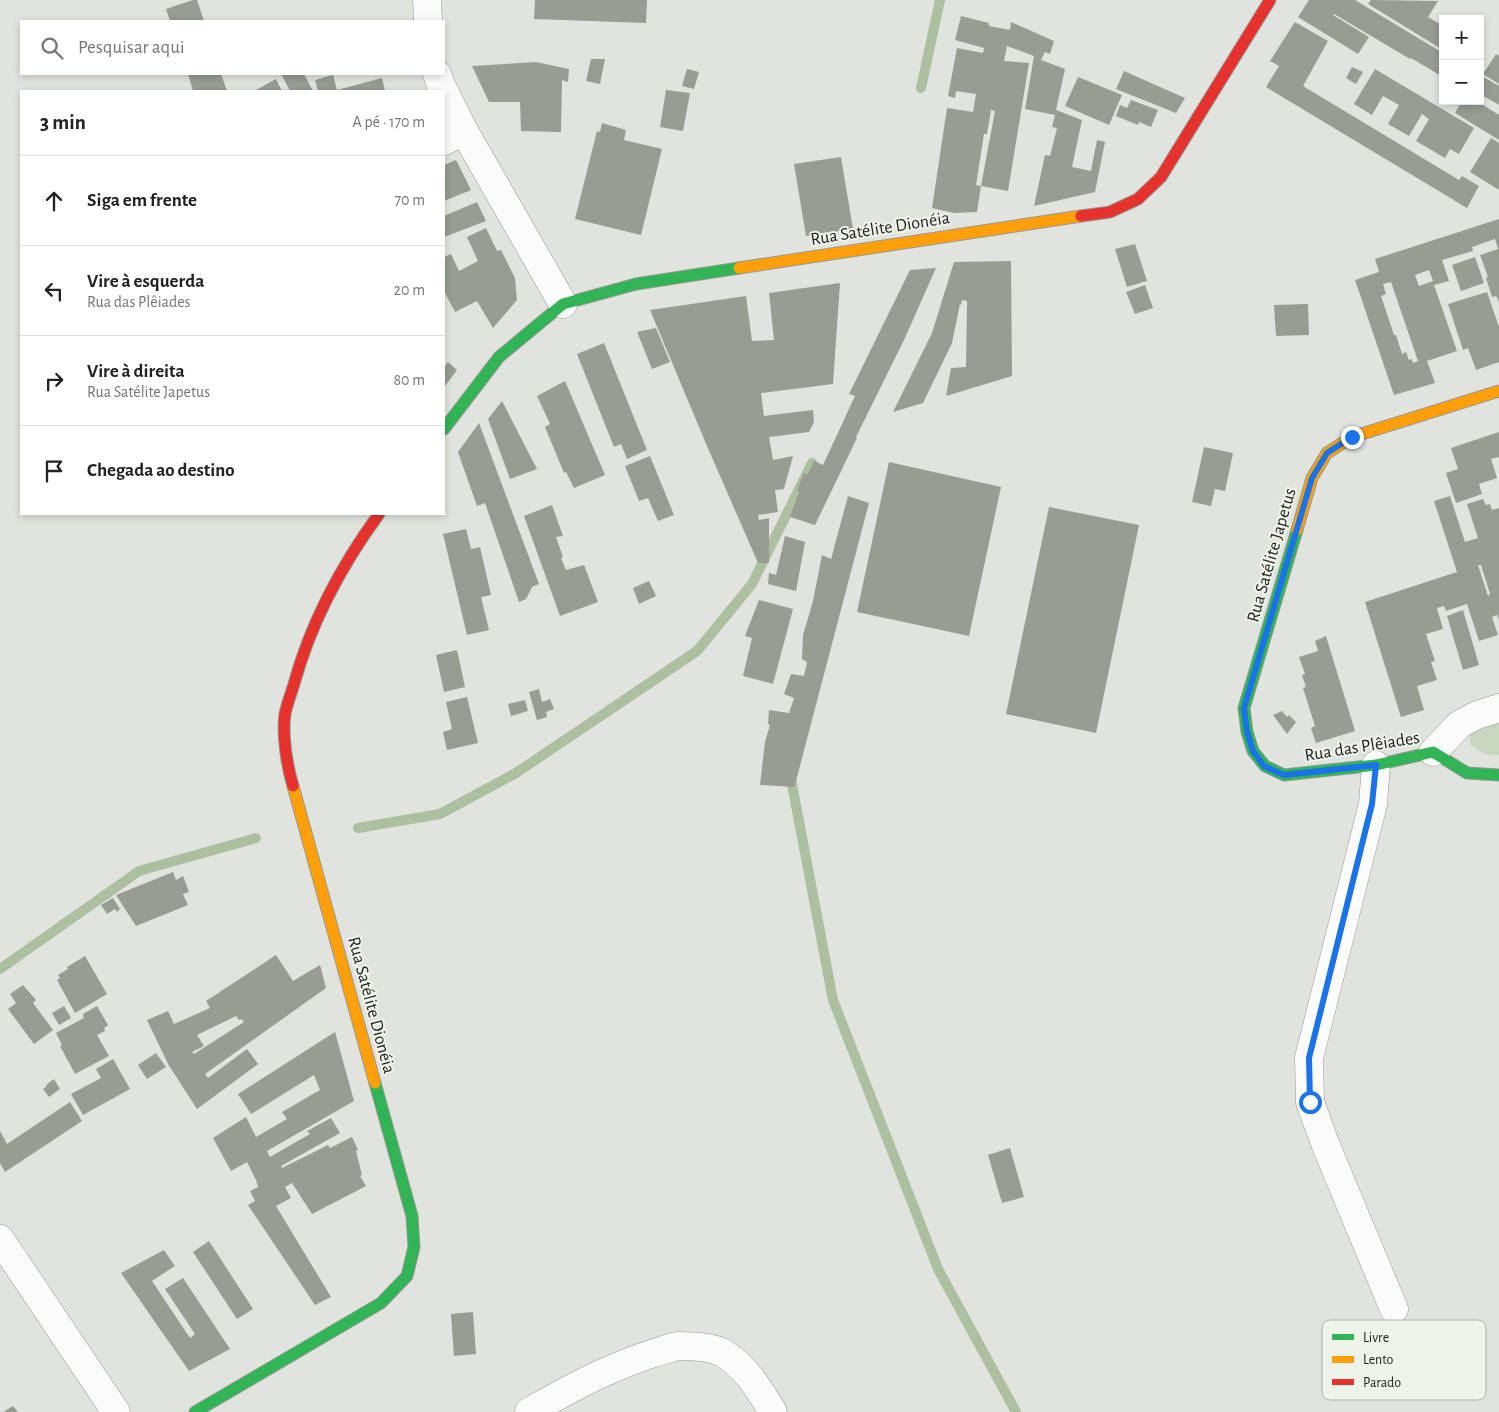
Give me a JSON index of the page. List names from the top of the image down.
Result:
{
  "streets": {
    "street": ["Rua Satélite Dionéia", "Rua Satélite Japetus", "Rua das Plêiades"]
  },
  "crossings": [
    ["Rua Satélite Japetus", "Rua das Plêiades"]
  ],
  "legend": ["Livre", "Lento", "Parado"],
  "page": {
    "map_buttons": ["+", "−"],
    "search": "Pesquisar aqui",
    "heading": ["3 min", "A pé · 170 m"],
    "list": [
      ["Siga em frente", "70 m"],
      ["Vire à esquerda", "Rua das Plêiades", "20 m"],
      ["Vire à direita", "Rua Satélite Japetus", "80 m"],
      "Chegada ao destino"
    ]
  }
}
